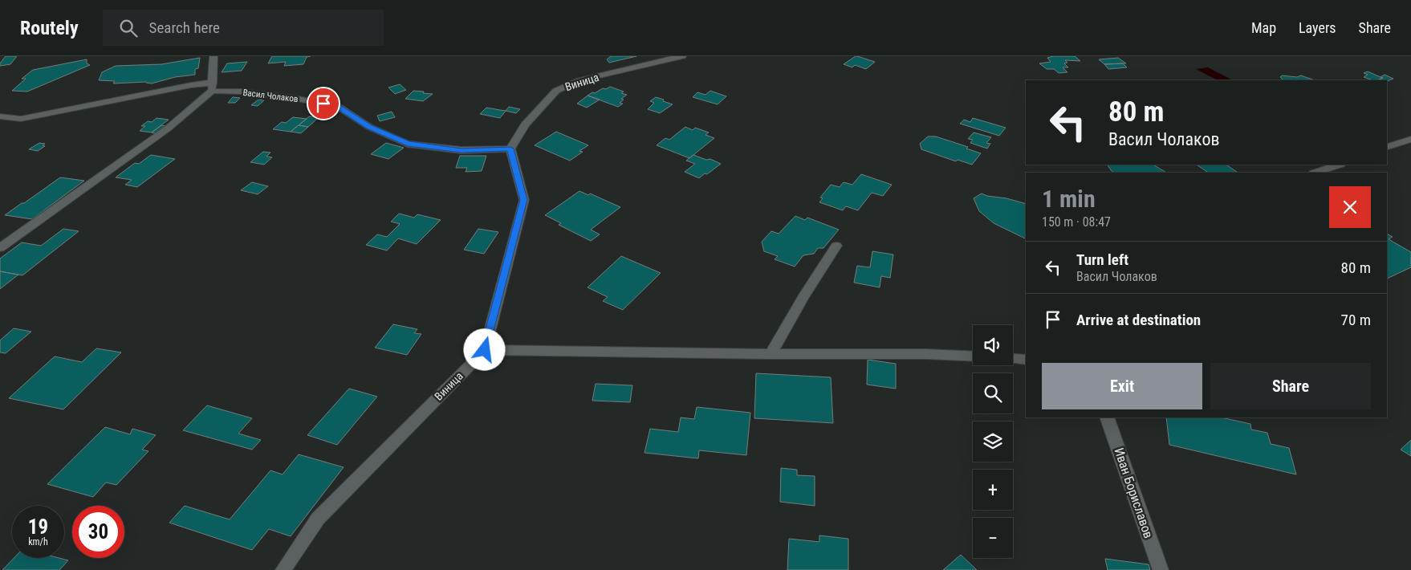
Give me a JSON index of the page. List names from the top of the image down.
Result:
{
  "streets": {
    "street": ["Виница", "Васил Чолаков", "Иван Бориславов"]
  },
  "crossings": [
    ["Виница", "Васил Чолаков"]
  ],
  "page": {
    "header": "Routely",
    "search": "Search here",
    "nav": ["Map", "Layers", "Share"],
    "turn": ["80 m", "Васил Чолаков"],
    "heading": ["1 min", "150 m · 08:47"],
    "list": [
      {
        "name": "Turn left",
        "note": "Васил Чолаков",
        "value": "80 m"
      },
      {
        "name": "Arrive at destination",
        "value": "70 m"
      }
    ],
    "map_buttons": ["+", "−"],
    "buttons": ["Exit", "Share"],
    "speed": "19 km/h",
    "limit": "30"
  }
}
